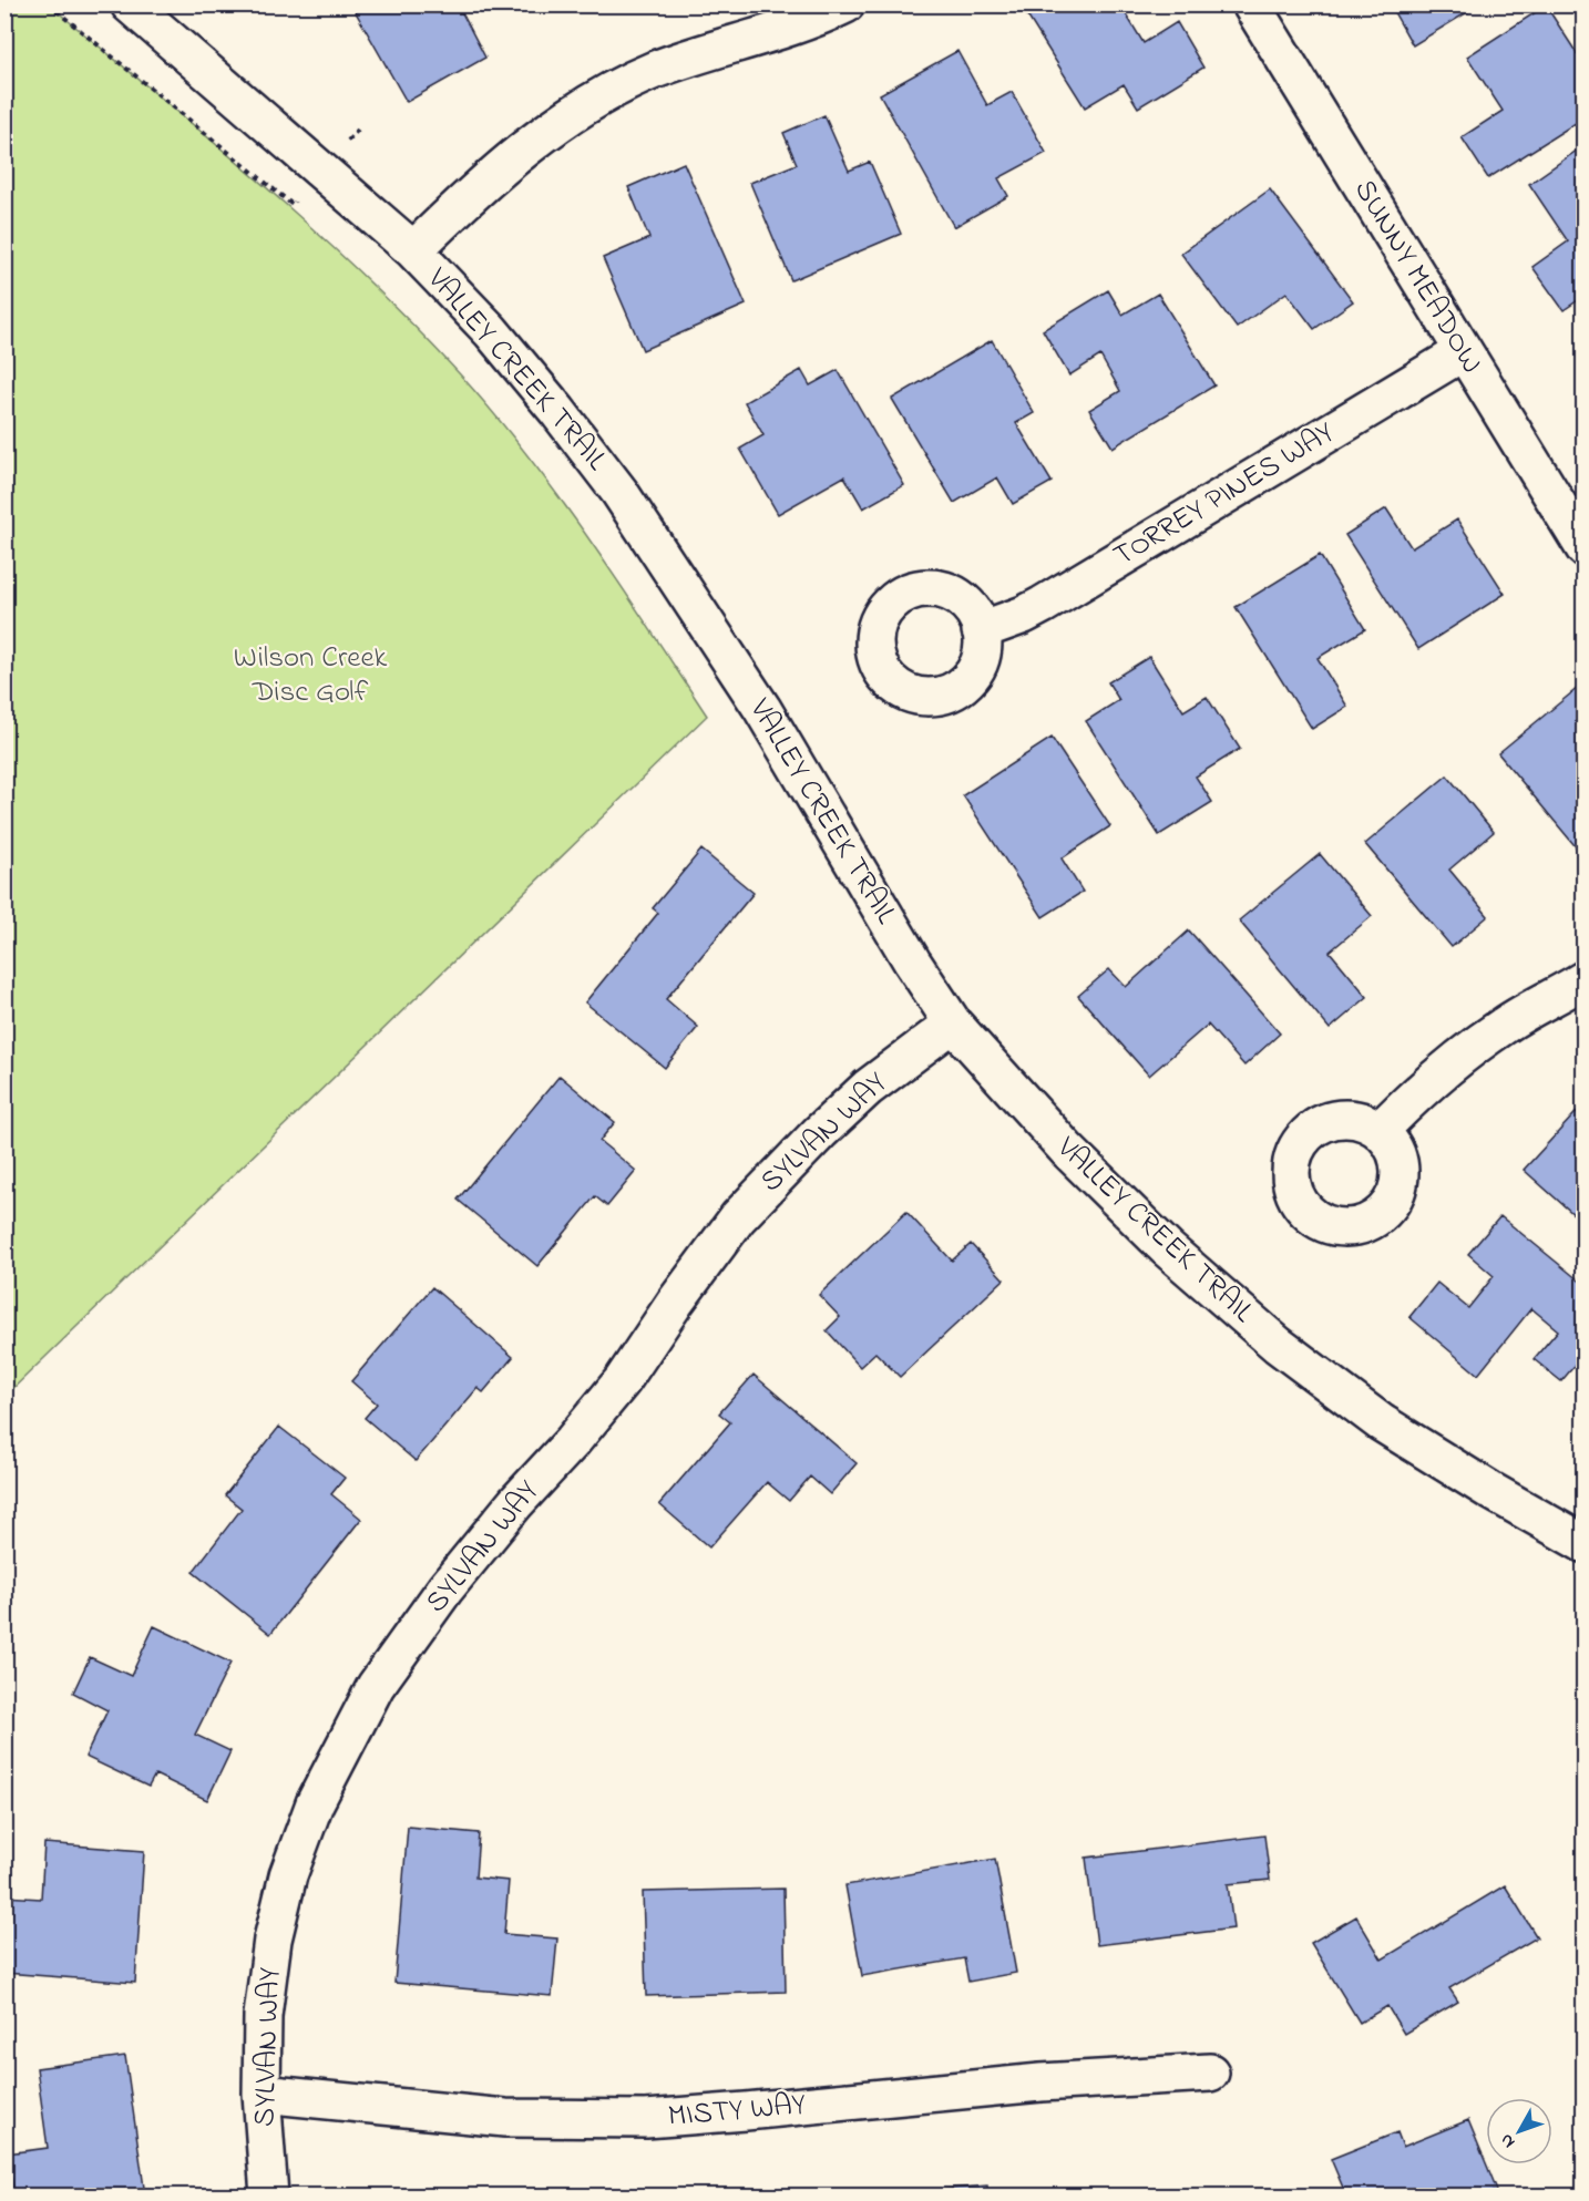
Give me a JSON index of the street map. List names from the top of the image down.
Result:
{
  "streets": {
    "street": [
      "SUNNY MEADOW",
      "VALLEY CREEK TRAIL",
      "TORREY PINES WAY",
      "SYLVAN WAY",
      "MISTY WAY"
    ]
  },
  "crossings": [
    ["SUNNY MEADOW", "TORREY PINES WAY"],
    ["VALLEY CREEK TRAIL", "SYLVAN WAY"],
    ["SYLVAN WAY", "MISTY WAY"]
  ],
  "parks": ["Wilson Creek Disc Golf"],
  "north": "bottom left"
}
